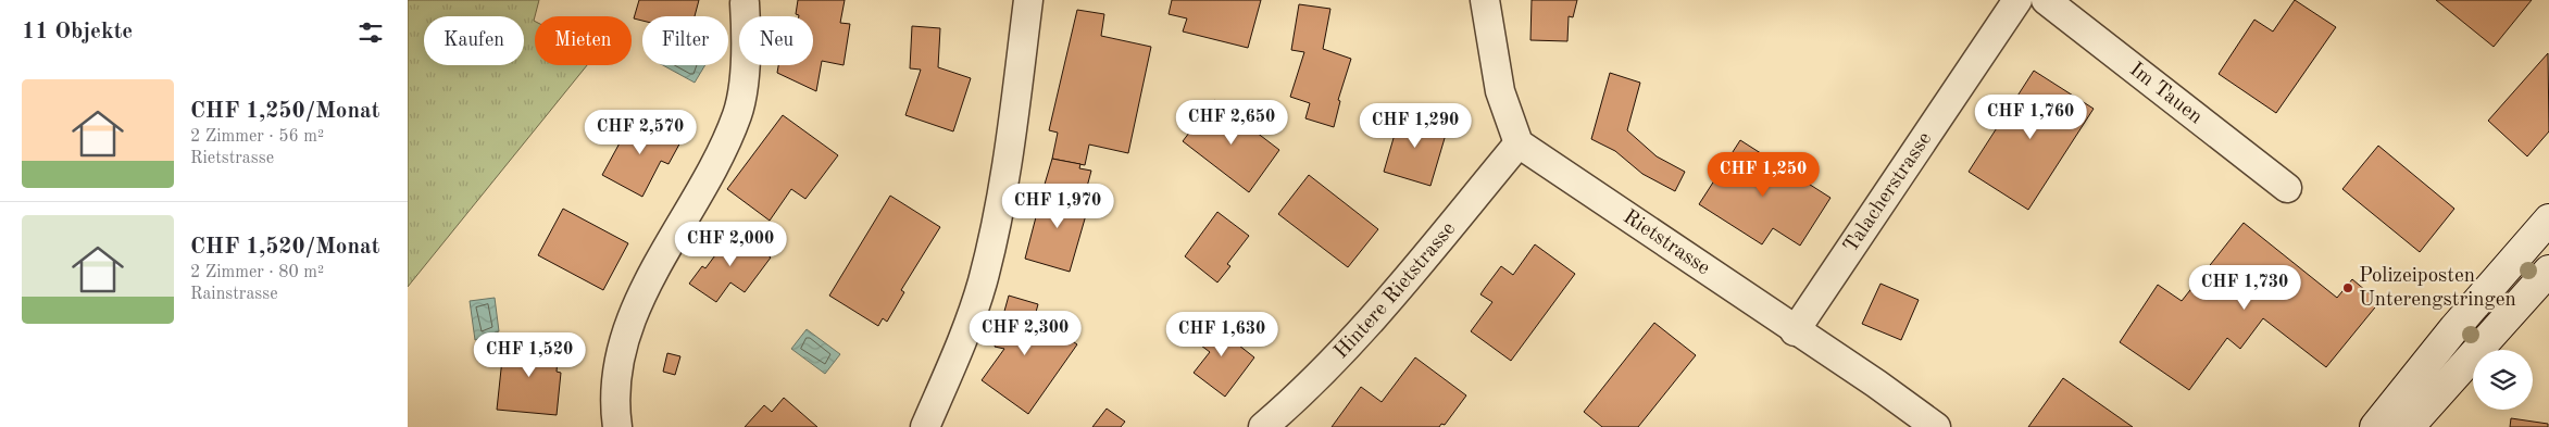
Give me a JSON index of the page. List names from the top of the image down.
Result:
{
  "streets": {
    "street": [
      "Im Tauen",
      "Talacherstrasse",
      "Rietstrasse",
      "Hintere Rietstrasse"
    ]
  },
  "crossings": [
    ["Talacherstrasse", "Rietstrasse"],
    ["Rietstrasse", "Hintere Rietstrasse"]
  ],
  "places": ["Polizeiposten Unterengstringen"],
  "page": {
    "heading": "11 Objekte",
    "chip": [
      "Kaufen",
      "Mieten",
      "Filter",
      "Neu"
    ],
    "list": [
      {
        "name": "CHF 1,250/Monat",
        "note": "2 Zimmer · 56 m² · Rietstrasse"
      },
      {
        "name": "CHF 1,520/Monat",
        "note": "2 Zimmer · 80 m² · Rainstrasse"
      }
    ],
    "price": [
      "CHF 1,760",
      "CHF 2,650",
      "CHF 1,290",
      "CHF 2,570",
      "CHF 1,250",
      "CHF 1,970",
      "CHF 2,000",
      "CHF 1,730",
      "CHF 2,300",
      "CHF 1,630",
      "CHF 1,520"
    ]
  }
}
